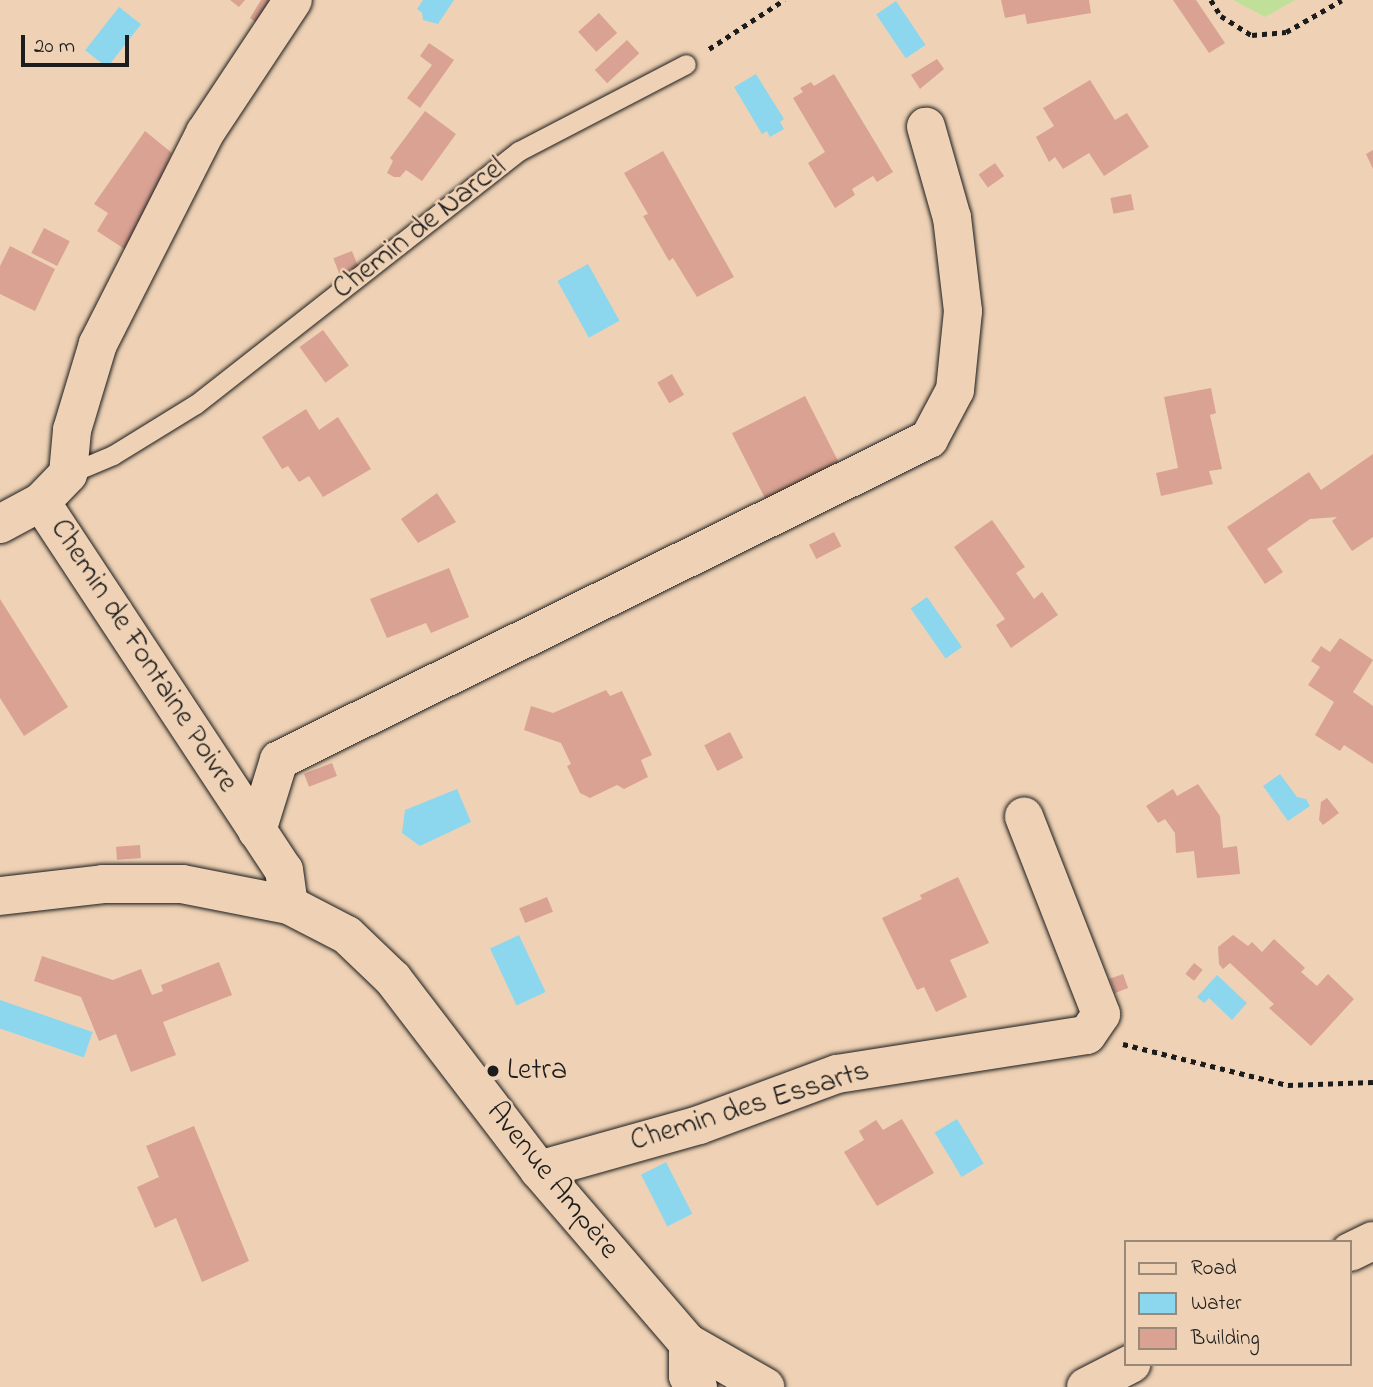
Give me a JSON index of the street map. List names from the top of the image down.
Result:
{
  "streets": {
    "street": ["Chemin de Fontaine Poivre", "Chemin des Essarts", "Avenue Ampère"],
    "lane": ["Chemin de Narcel"]
  },
  "crossings": [
    ["Chemin de Narcel", "Chemin de Fontaine Poivre"],
    ["Chemin de Fontaine Poivre", "Avenue Ampère"],
    ["Chemin des Essarts", "Avenue Ampère"]
  ],
  "places": ["Letra"],
  "legend": ["Road", "Water", "Building"],
  "scale_bar": "20 m"
}
